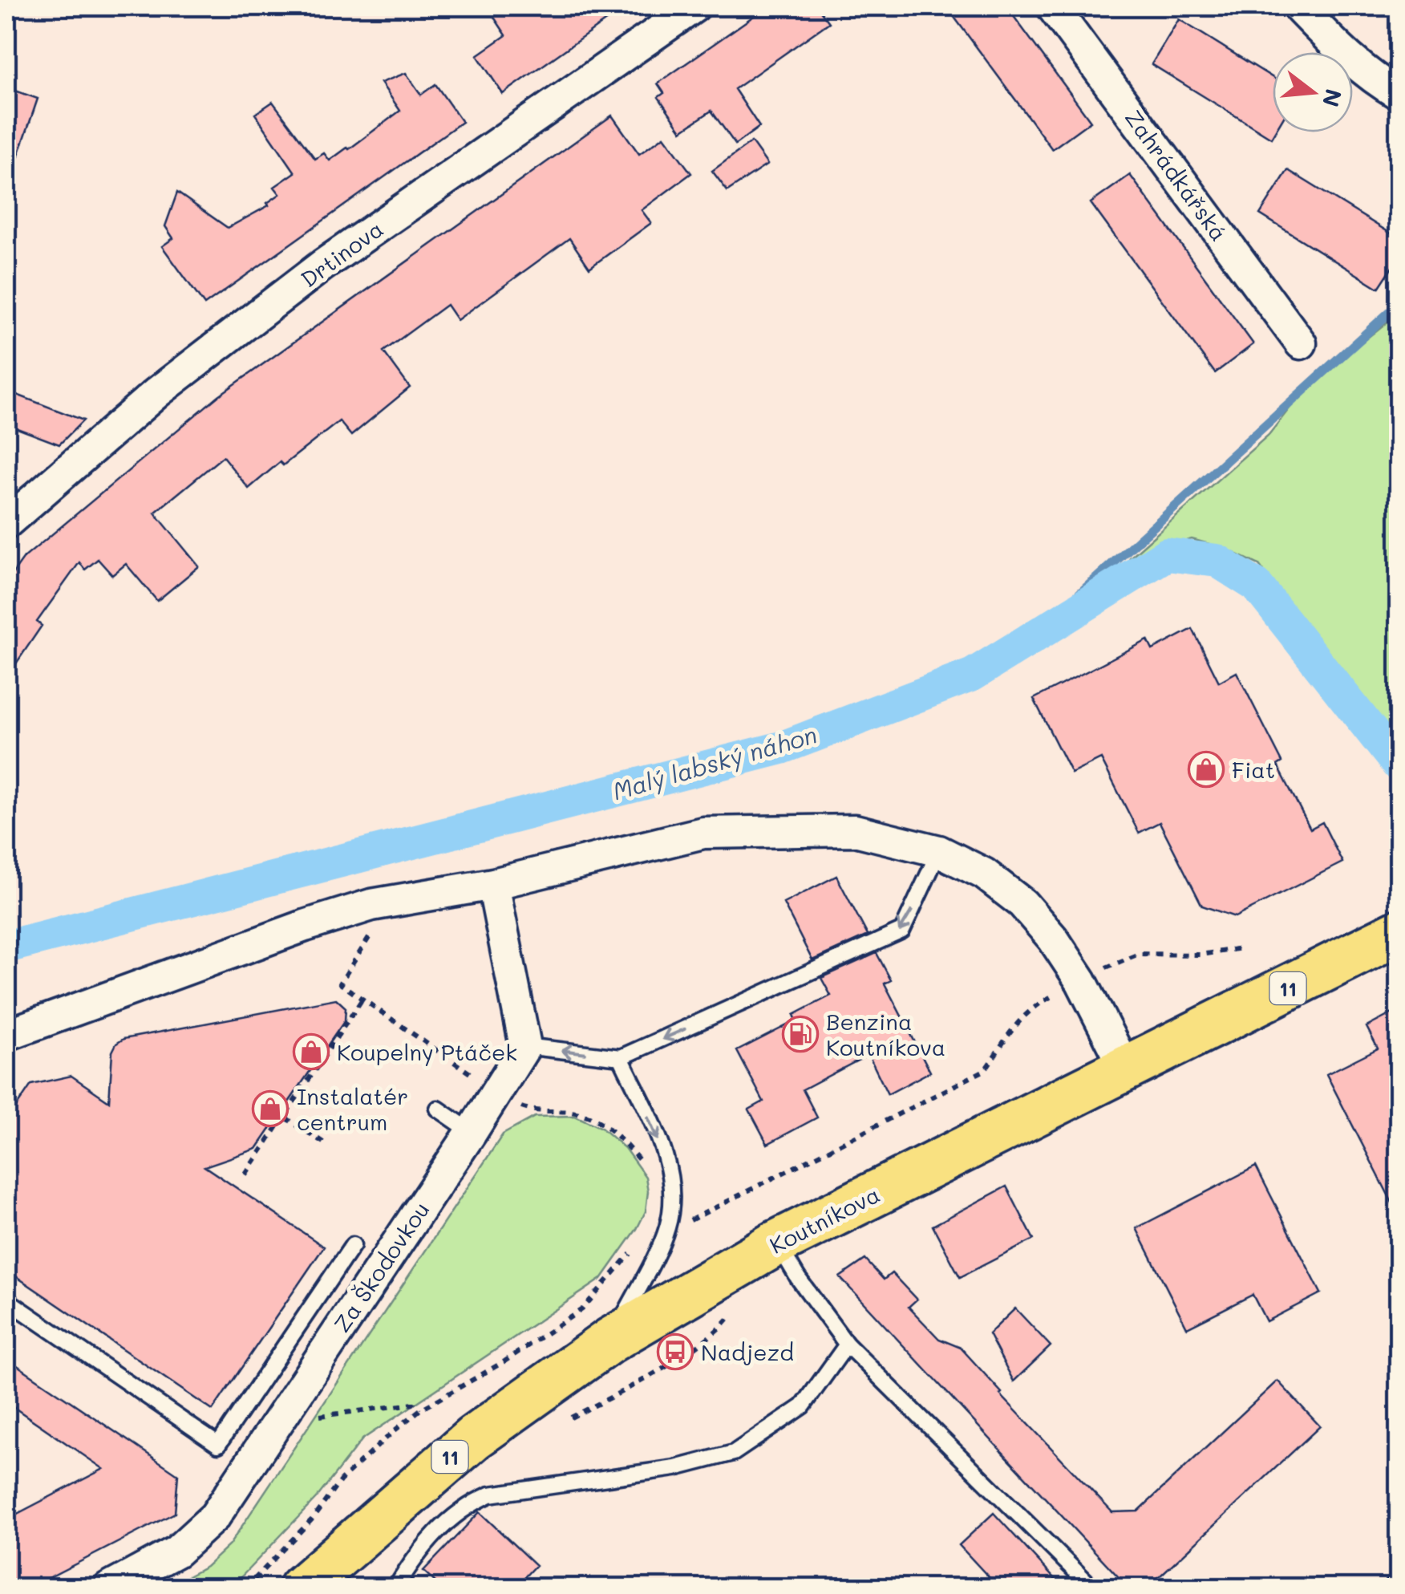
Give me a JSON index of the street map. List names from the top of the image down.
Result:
{
  "streets": {
    "main road": ["11", "Koutníkova"],
    "street": ["Zahrádkářská", "Drtinova", "Za Škodovkou"]
  },
  "water": ["Malý labský náhon"],
  "places": {
    "shop": ["Fiat", "Koupelny Ptáček", "Instalatér centrum"],
    "fuel station": ["Benzina Koutníkova"],
    "bus stop": ["Nadjezd"]
  },
  "north": "right"
}
